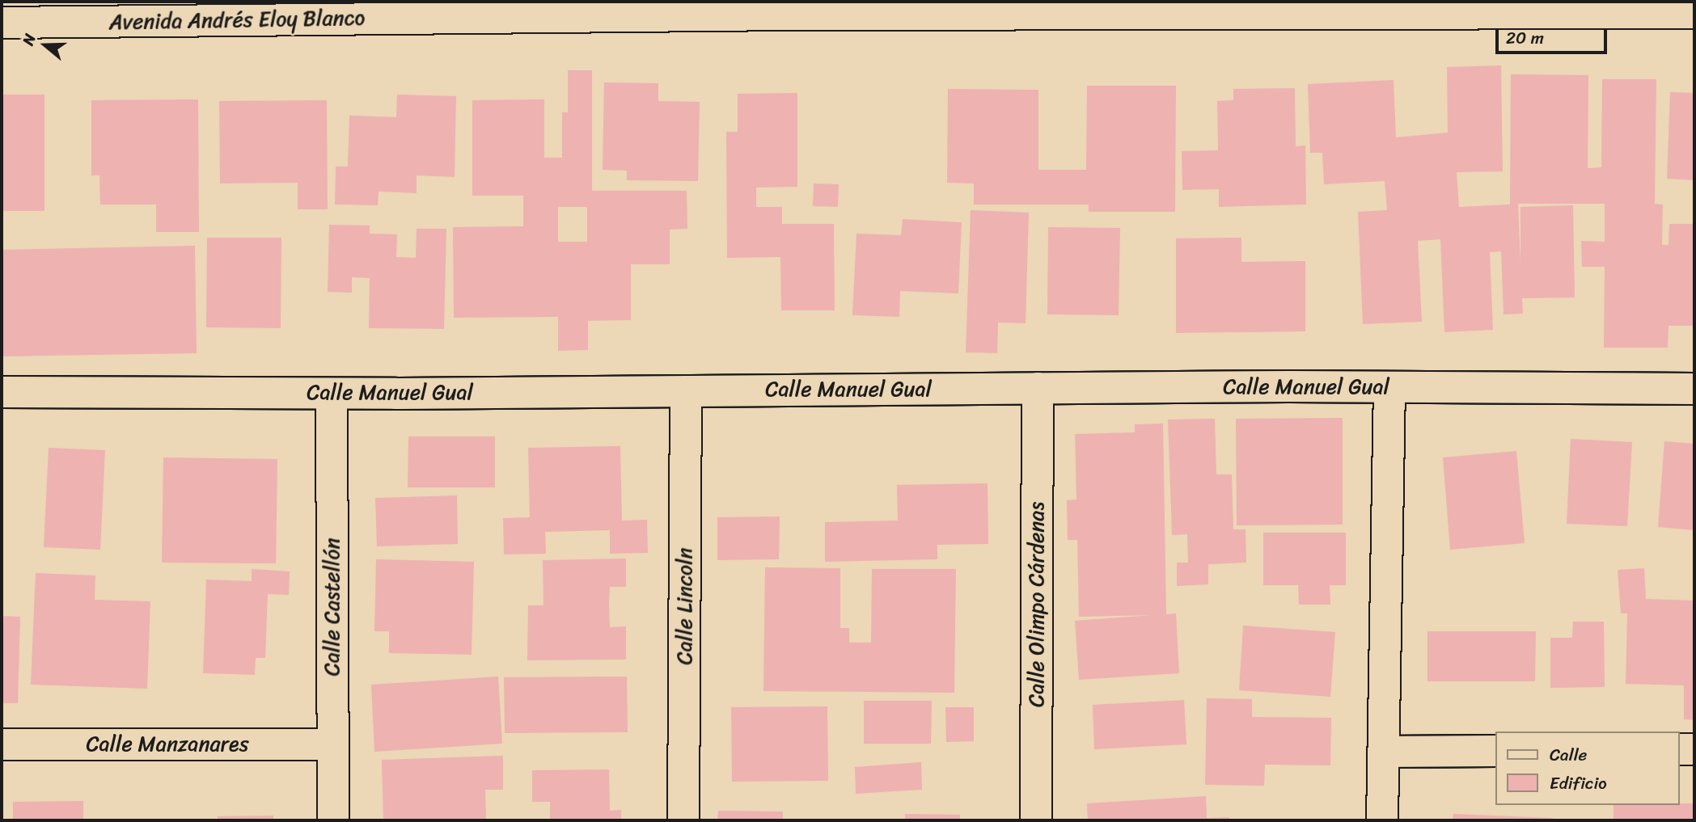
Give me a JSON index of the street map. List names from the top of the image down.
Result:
{
  "streets": {
    "street": [
      "Avenida Andrés Eloy Blanco",
      "Calle Manuel Gual",
      "Calle Olimpo Cárdenas",
      "Calle Lincoln",
      "Calle Castellón",
      "Calle Manzanares"
    ]
  },
  "crossings": [
    ["Calle Manuel Gual", "Calle Olimpo Cárdenas"],
    ["Calle Manuel Gual", "Calle Lincoln"],
    ["Calle Manuel Gual", "Calle Castellón"],
    ["Calle Castellón", "Calle Manzanares"]
  ],
  "legend": ["Calle", "Edificio"],
  "scale_bar": "20 m",
  "north": "left"
}
